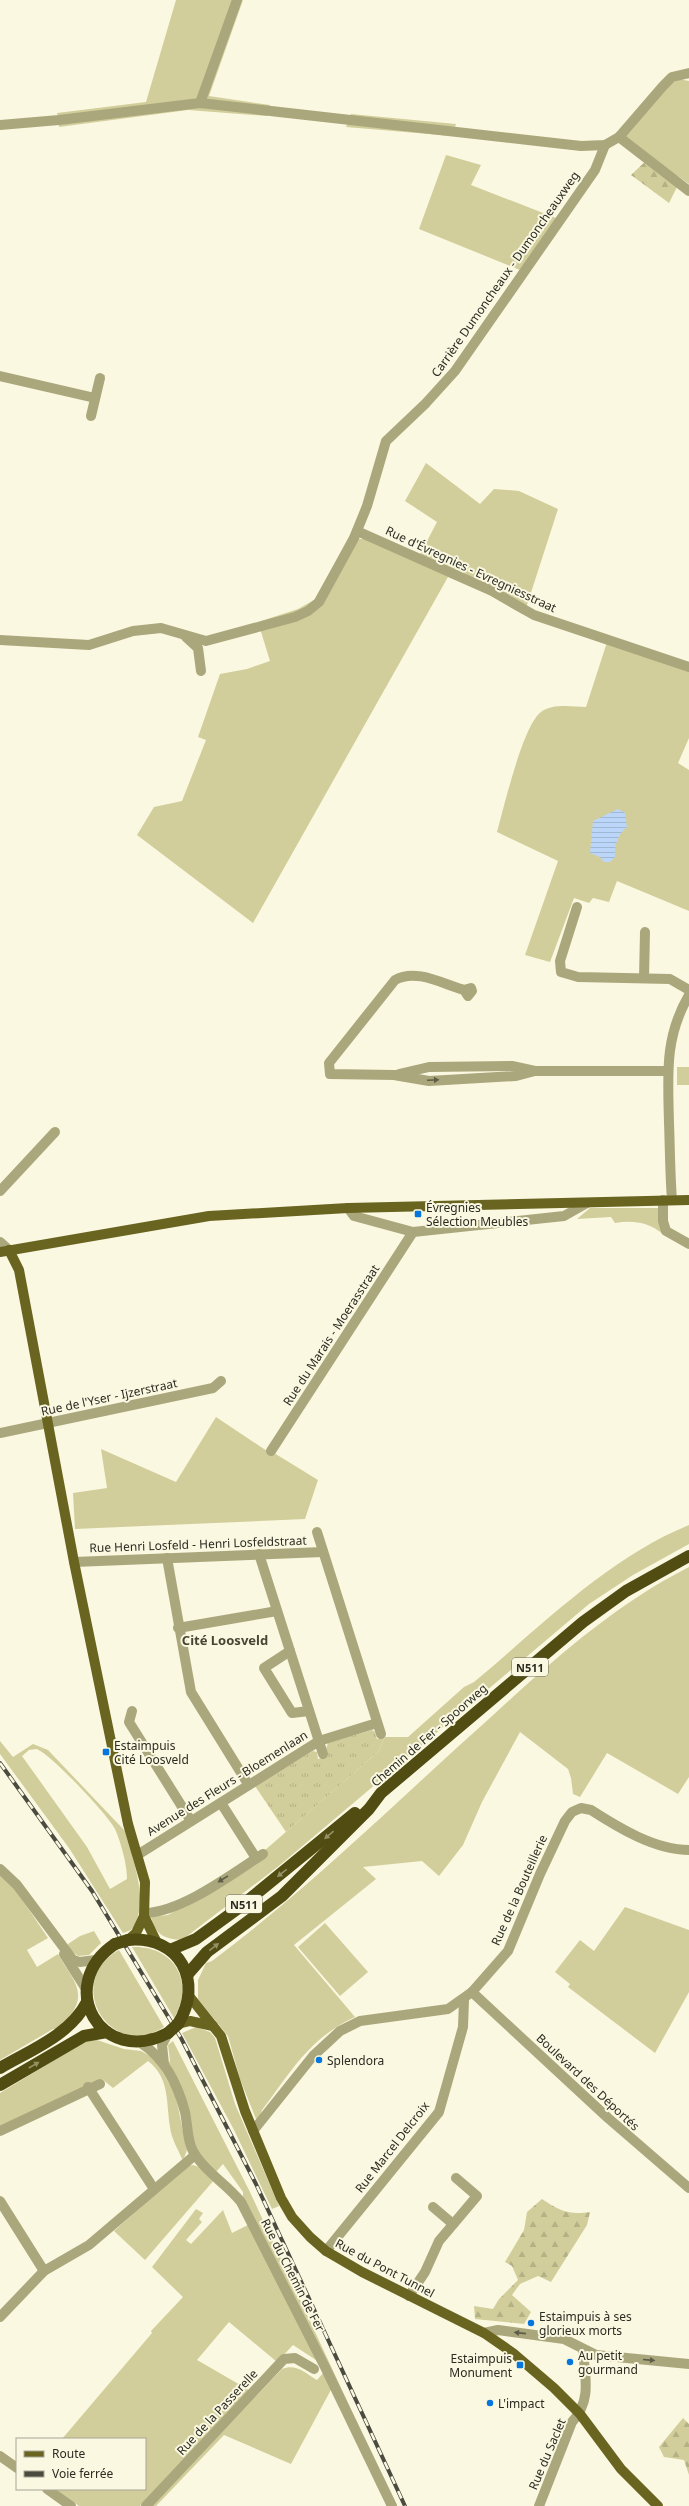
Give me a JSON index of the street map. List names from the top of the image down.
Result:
{
  "streets": {
    "highway": ["N511", "Chemin de Fer - Spoorweg"],
    "main road": ["Rue du Pont Tunnel"],
    "street": [
      "Carrière Dumoncheaux - Dumoncheauxweg",
      "Rue d'Évregnies - Evregniesstraat",
      "Rue du Marais - Moerasstraat",
      "Rue de l'Yser - Ijzerstraat",
      "Rue Henri Losfeld - Henri Losfeldstraat",
      "Avenue des Fleurs - Bloemenlaan",
      "Rue de la Bouteillerie",
      "Boulevard des Déportés",
      "Rue Marcel Delcroix",
      "Rue du Chemin de Fer",
      "Rue de la Passerelle",
      "Rue du Saclet"
    ]
  },
  "crossings": [
    ["Carrière Dumoncheaux - Dumoncheauxweg", "Rue d'Évregnies - Evregniesstraat"],
    ["N511", "Chemin de Fer - Spoorweg"],
    ["N511", "Rue du Pont Tunnel"],
    ["N511", "Rue du Chemin de Fer"],
    ["Chemin de Fer - Spoorweg", "Rue du Pont Tunnel"],
    ["Chemin de Fer - Spoorweg", "Rue du Chemin de Fer"],
    ["Rue de la Bouteillerie", "Boulevard des Déportés"],
    ["Rue de la Bouteillerie", "Rue Marcel Delcroix"],
    ["Rue de la Bouteillerie", "Rue du Pont Tunnel"],
    ["Rue Marcel Delcroix", "Rue du Pont Tunnel"],
    ["Rue du Pont Tunnel", "Rue du Chemin de Fer"],
    ["Rue du Pont Tunnel", "Rue du Saclet"]
  ],
  "districts": ["Cité Loosveld"],
  "places": {
    "transit": ["Évregnies Sélection Meubles", "Estaimpuis Cité Loosveld", "Estaimpuis Monument"],
    "other": [
      "Splendora",
      "Estaimpuis à ses glorieux morts",
      "Au petit gourmand",
      "L'impact"
    ]
  },
  "legend": ["Route", "Voie ferrée"]
}
